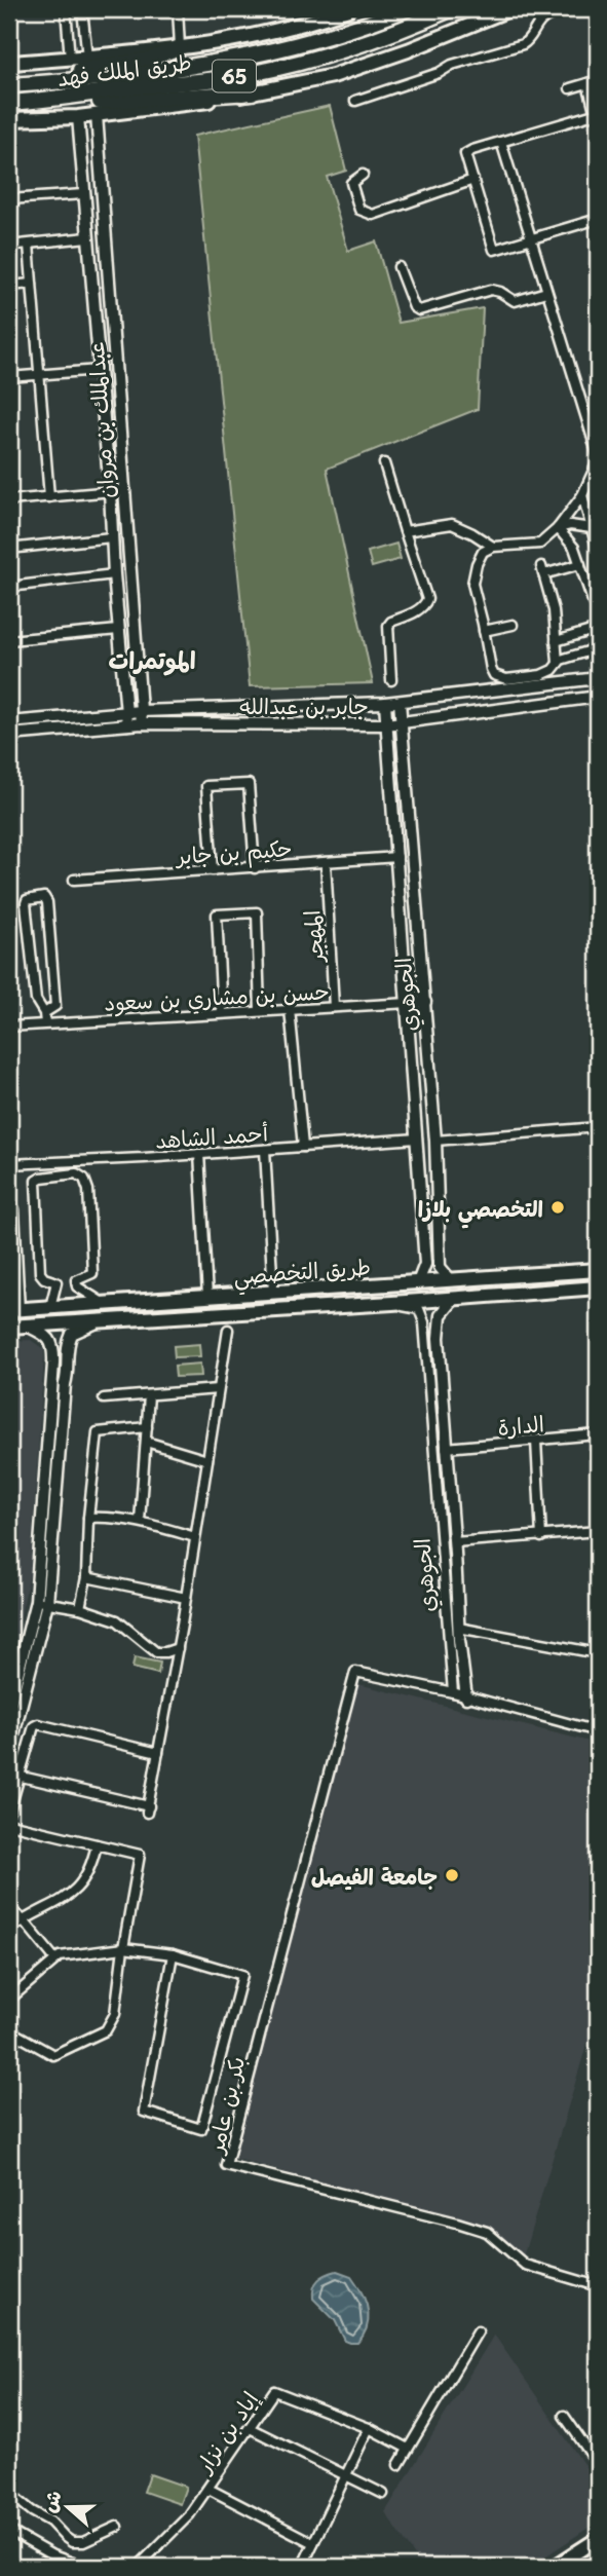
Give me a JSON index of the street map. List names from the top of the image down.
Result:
{
  "streets": {
    "highway": ["طريق الملك فهد", "65"],
    "main road": ["طريق التخصصي"],
    "street": [
      "عبدالملك بن مروان",
      "جابر بن عبدالله",
      "حكيم بن جابر",
      "المهجر",
      "الجوهري",
      "حسن بن مشاري بن سعود",
      "أحمد الشاهد",
      "الدارة",
      "بكر بن عامر",
      "إياد بن نزار"
    ]
  },
  "crossings": [
    ["عبدالملك بن مروان", "جابر بن عبدالله"],
    ["جابر بن عبدالله", "الجوهري"],
    ["حكيم بن جابر", "المهجر"],
    ["حكيم بن جابر", "الجوهري"],
    ["المهجر", "حسن بن مشاري بن سعود"],
    ["الجوهري", "حسن بن مشاري بن سعود"],
    ["الجوهري", "أحمد الشاهد"],
    ["الجوهري", "طريق التخصصي"],
    ["الجوهري", "الدارة"],
    ["الجوهري", "بكر بن عامر"]
  ],
  "districts": ["الموتمرات"],
  "places": ["التخصصي بلازا", "جامعة الفيصل"],
  "north": "left"
}
